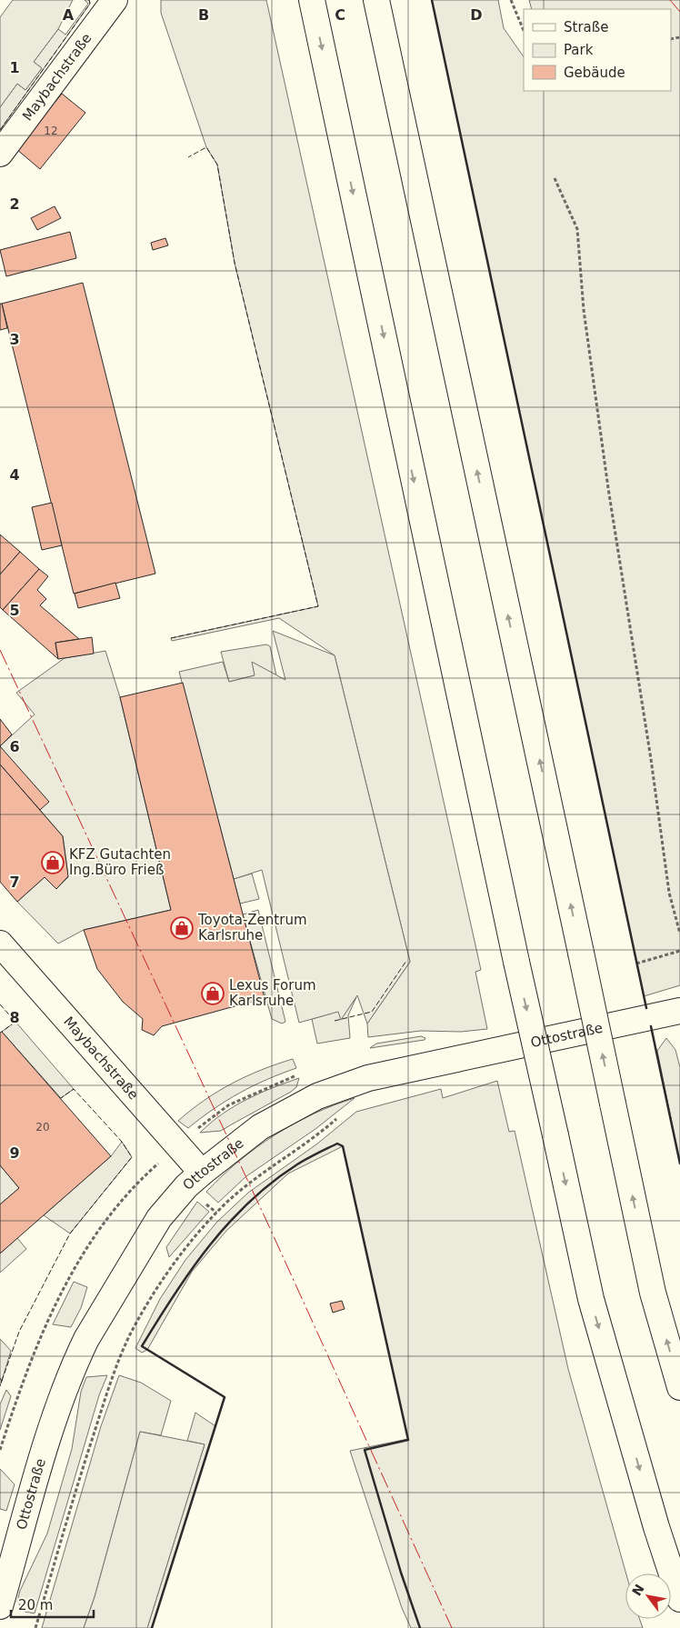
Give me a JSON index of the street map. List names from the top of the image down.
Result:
{
  "streets": {
    "main road": ["Maybachstraße", "Ottostraße"]
  },
  "crossings": [
    ["Maybachstraße", "Ottostraße"]
  ],
  "places": {
    "shop": ["KFZ Gutachten Ing.Büro Frieß", "Toyota-Zentrum Karlsruhe", "Lexus Forum Karlsruhe"]
  },
  "house_numbers": ["12", "20"],
  "legend": ["Straße", "Park", "Gebäude"],
  "scale_bar": "20 m",
  "north": "top left",
  "grid": {
    "columns": [
      "A",
      "B",
      "C",
      "D"
    ],
    "rows": [
      "1",
      "2",
      "3",
      "4",
      "5",
      "6",
      "7",
      "8",
      "9"
    ]
  }
}
